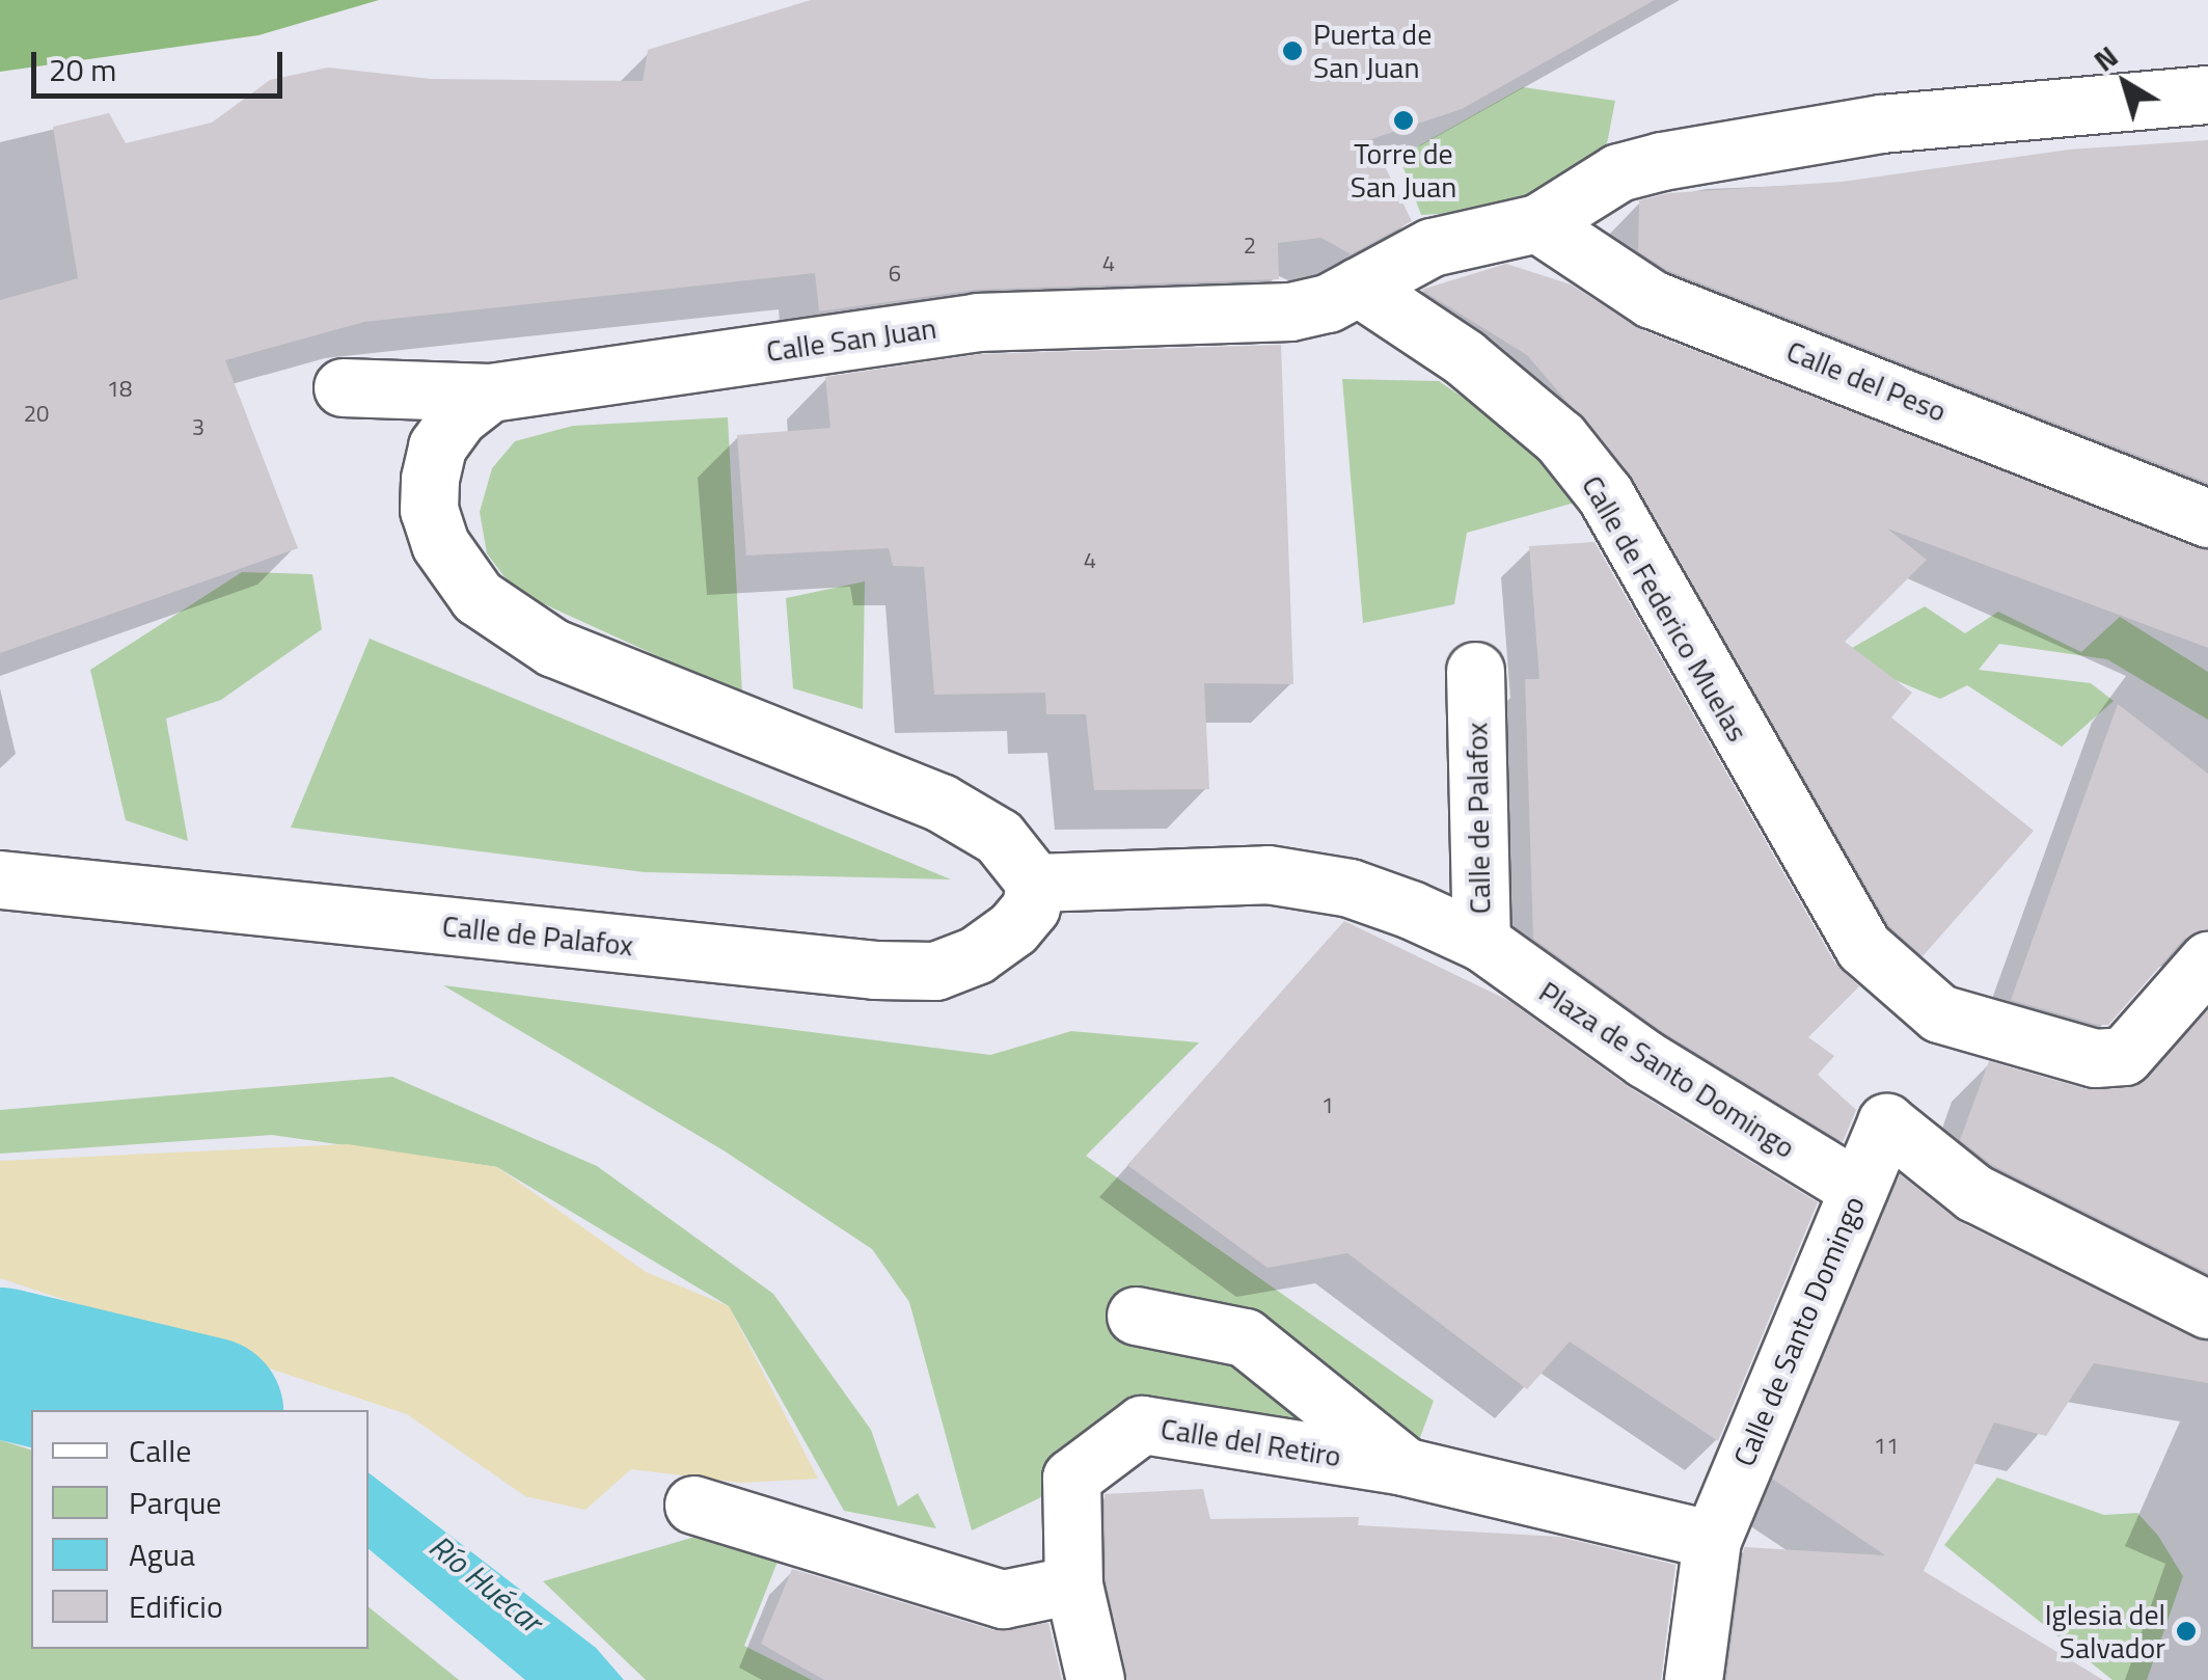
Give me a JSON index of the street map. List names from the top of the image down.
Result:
{
  "streets": {
    "street": [
      "Calle San Juan",
      "Calle del Peso",
      "Calle de Federico Muelas",
      "Calle de Palafox",
      "Plaza de Santo Domingo",
      "Calle de Santo Domingo",
      "Calle del Retiro"
    ]
  },
  "crossings": [
    ["Calle San Juan", "Calle del Peso"],
    ["Calle San Juan", "Calle de Federico Muelas"],
    ["Calle de Palafox", "Plaza de Santo Domingo"],
    ["Plaza de Santo Domingo", "Calle de Santo Domingo"],
    ["Calle de Santo Domingo", "Calle del Retiro"]
  ],
  "water": ["Río Huécar"],
  "places": ["Puerta de San Juan", "Torre de San Juan", "Iglesia del Salvador"],
  "house_numbers": [
    "2",
    "4",
    "6",
    "18",
    "20",
    "3",
    "4",
    "1",
    "11"
  ],
  "legend": [
    "Calle",
    "Parque",
    "Agua",
    "Edificio"
  ],
  "scale_bar": "20 m",
  "north": "top left"
}
